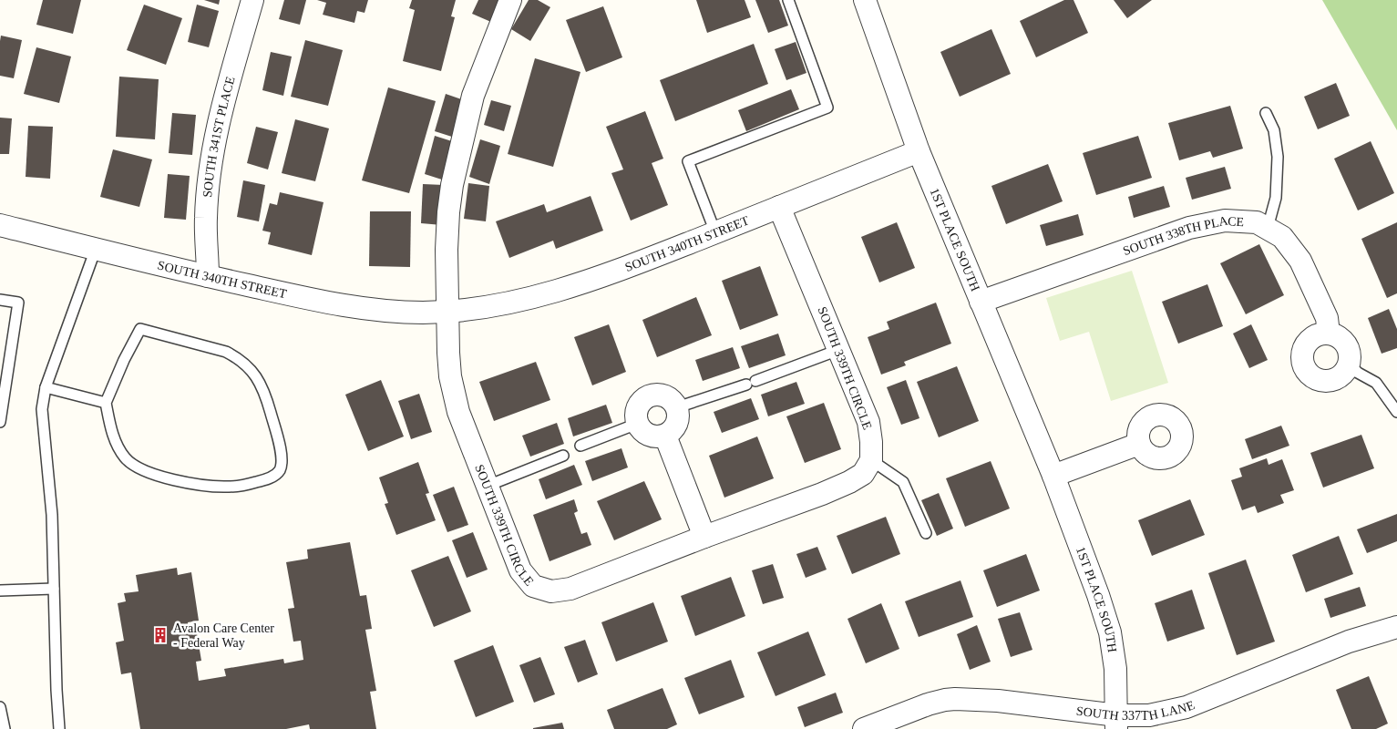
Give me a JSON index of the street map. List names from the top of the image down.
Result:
{
  "streets": {
    "street": [
      "SOUTH 341ST PLACE",
      "SOUTH 338TH PLACE",
      "1ST PLACE SOUTH",
      "SOUTH 340TH STREET",
      "SOUTH 339TH CIRCLE",
      "SOUTH 337TH LANE"
    ]
  },
  "crossings": [
    ["SOUTH 341ST PLACE", "SOUTH 340TH STREET"],
    ["SOUTH 338TH PLACE", "1ST PLACE SOUTH"],
    ["1ST PLACE SOUTH", "SOUTH 340TH STREET"],
    ["1ST PLACE SOUTH", "SOUTH 337TH LANE"],
    ["SOUTH 340TH STREET", "SOUTH 339TH CIRCLE"]
  ],
  "places": {
    "building": ["Avalon Care Center - Federal Way"]
  }
}
